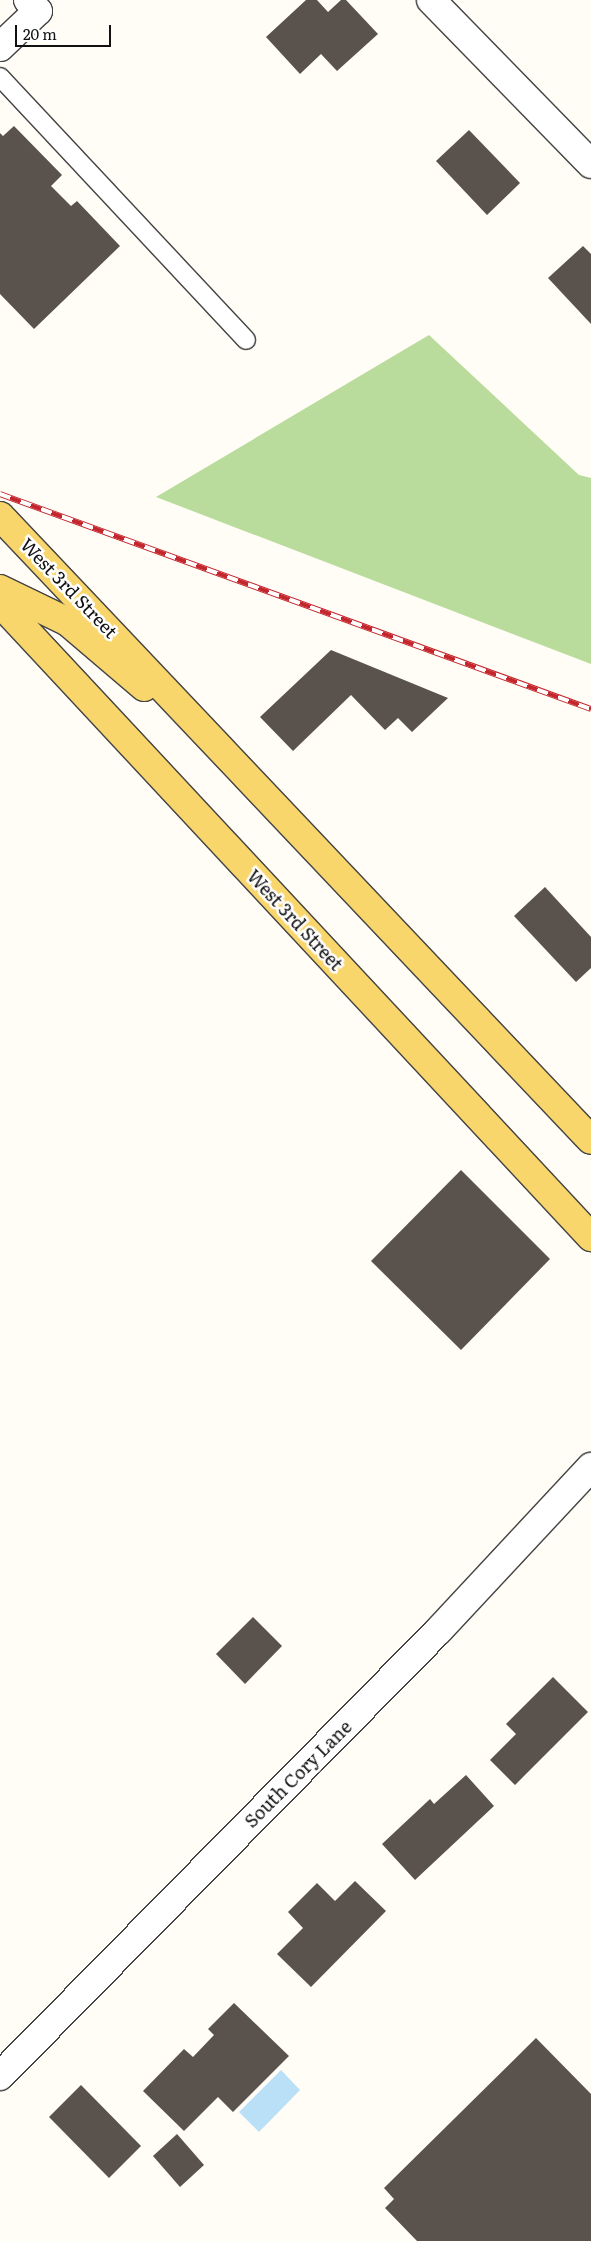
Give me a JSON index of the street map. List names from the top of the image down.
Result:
{
  "streets": {
    "main road": ["West 3rd Street"],
    "street": ["South Cory Lane"]
  },
  "scale_bar": "20 m"
}
